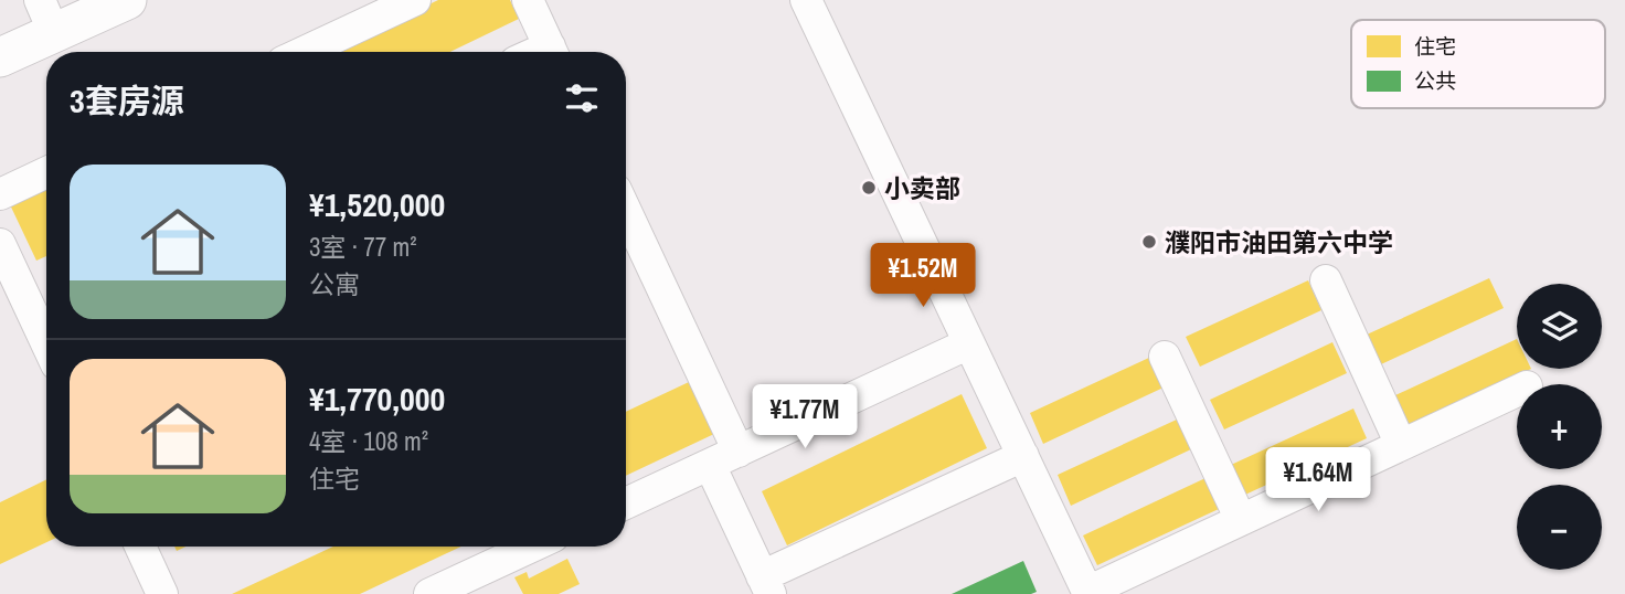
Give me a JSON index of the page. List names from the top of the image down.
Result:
{
  "places": ["小卖部", "濮阳市油田第六中学"],
  "legend": ["住宅", "公共"],
  "page": {
    "heading": "3套房源",
    "list": [
      {
        "name": "¥1,520,000",
        "note": "3室 · 77 m² · 公寓"
      },
      {
        "name": "¥1,770,000",
        "note": "4室 · 108 m² · 住宅"
      }
    ],
    "price": ["¥1.52M", "¥1.77M", "¥1.64M"],
    "map_buttons": ["+", "−"]
  }
}
